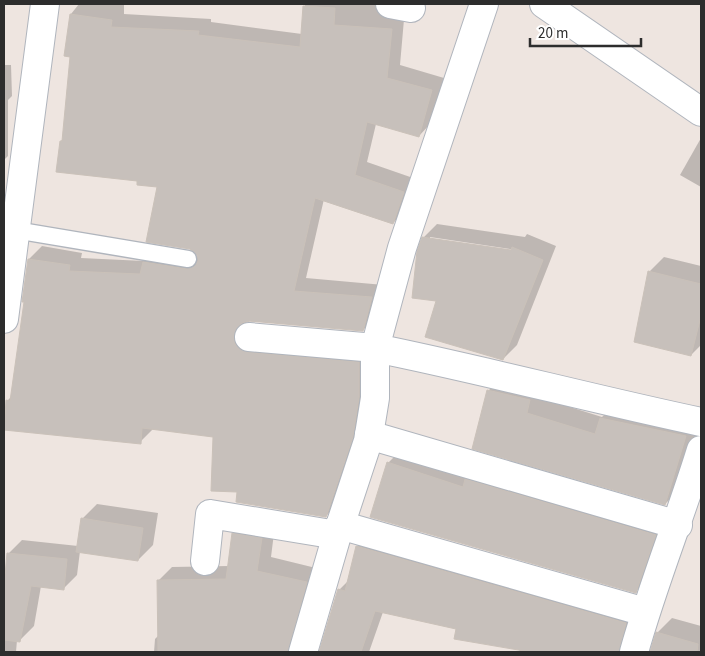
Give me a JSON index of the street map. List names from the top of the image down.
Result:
{
  "scale_bar": "20 m"
}
